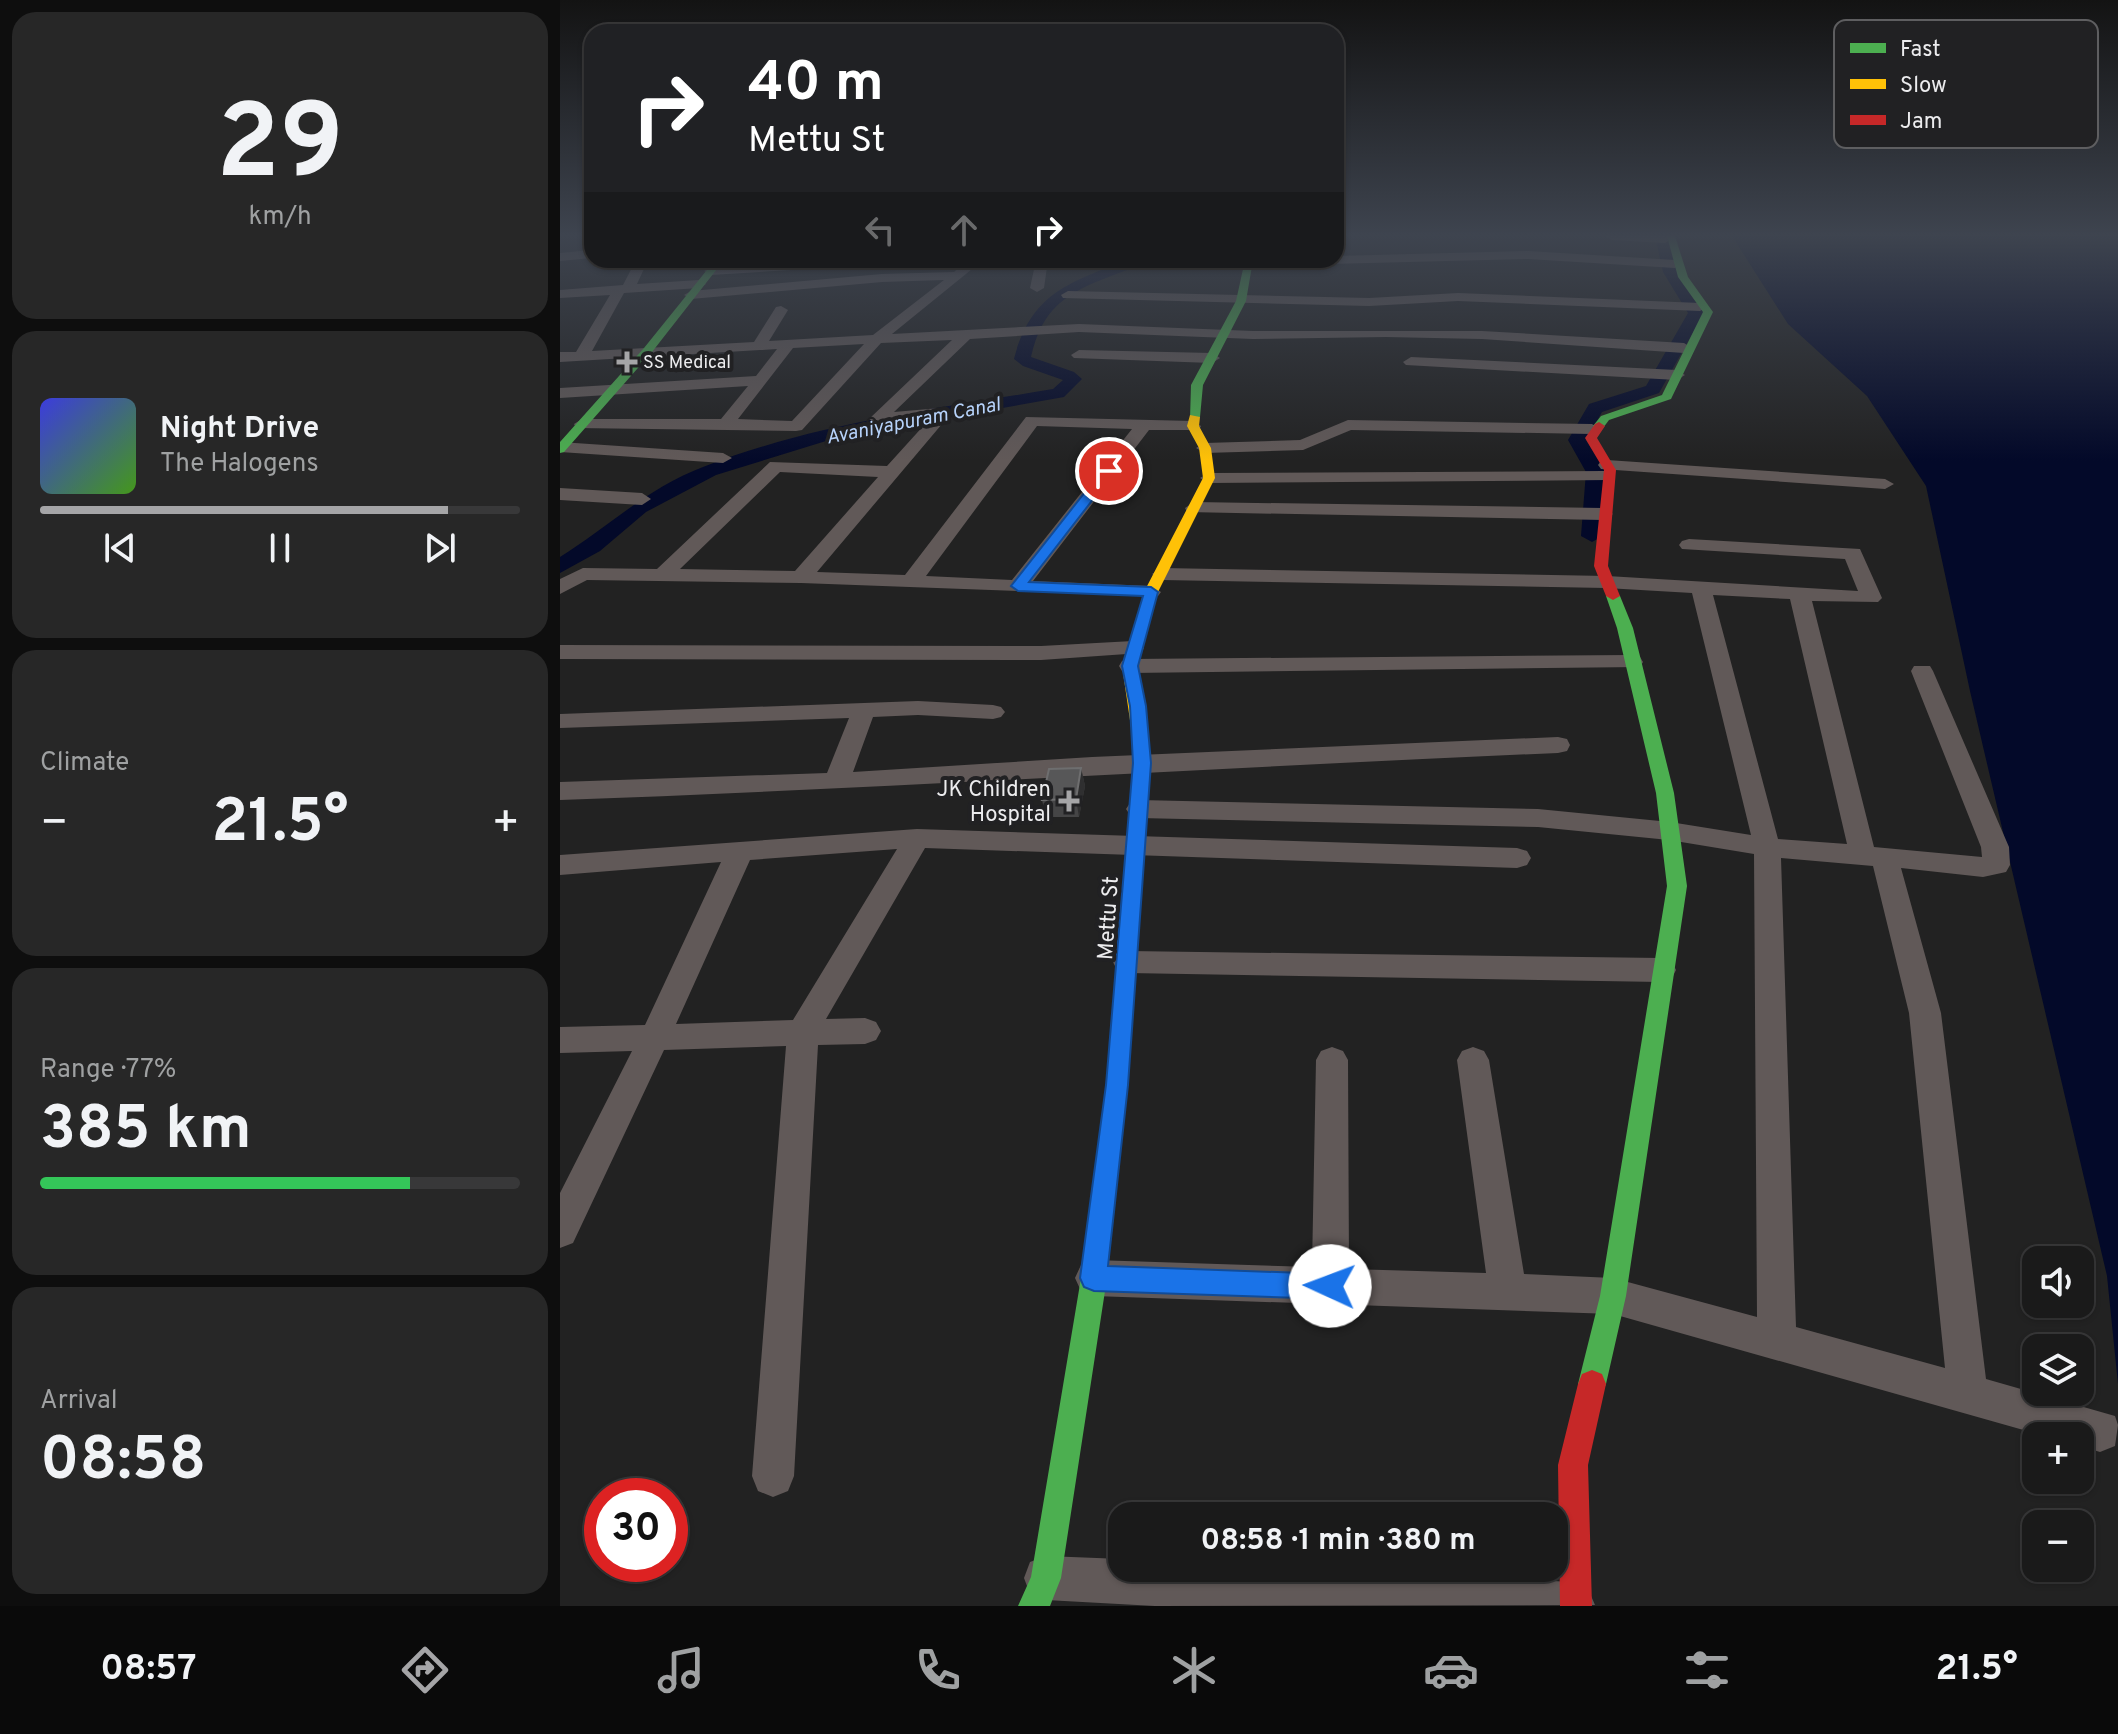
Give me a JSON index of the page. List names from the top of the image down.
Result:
{
  "streets": {
    "street": ["Mettu St"]
  },
  "water": ["Avaniyapuram Canal"],
  "places": {
    "health": ["SS Medical", "JK Children Hospital"]
  },
  "legend": ["Fast", "Slow", "Jam"],
  "page": {
    "tile": [
      ["29", "km/h"],
      "Climate",
      ["Range · 77%", "385 km"],
      ["Arrival", "08:58"]
    ],
    "turn": ["40 m", "Mettu St"],
    "song": ["Night Drive", "The Halogens"],
    "heat": ["−", "21.5°", "+"],
    "map_buttons": ["+", "−"],
    "limit": "30",
    "trip": "08:58 · 1 min · 380 m",
    "tabs": ["08:57", "21.5°"]
  }
}
